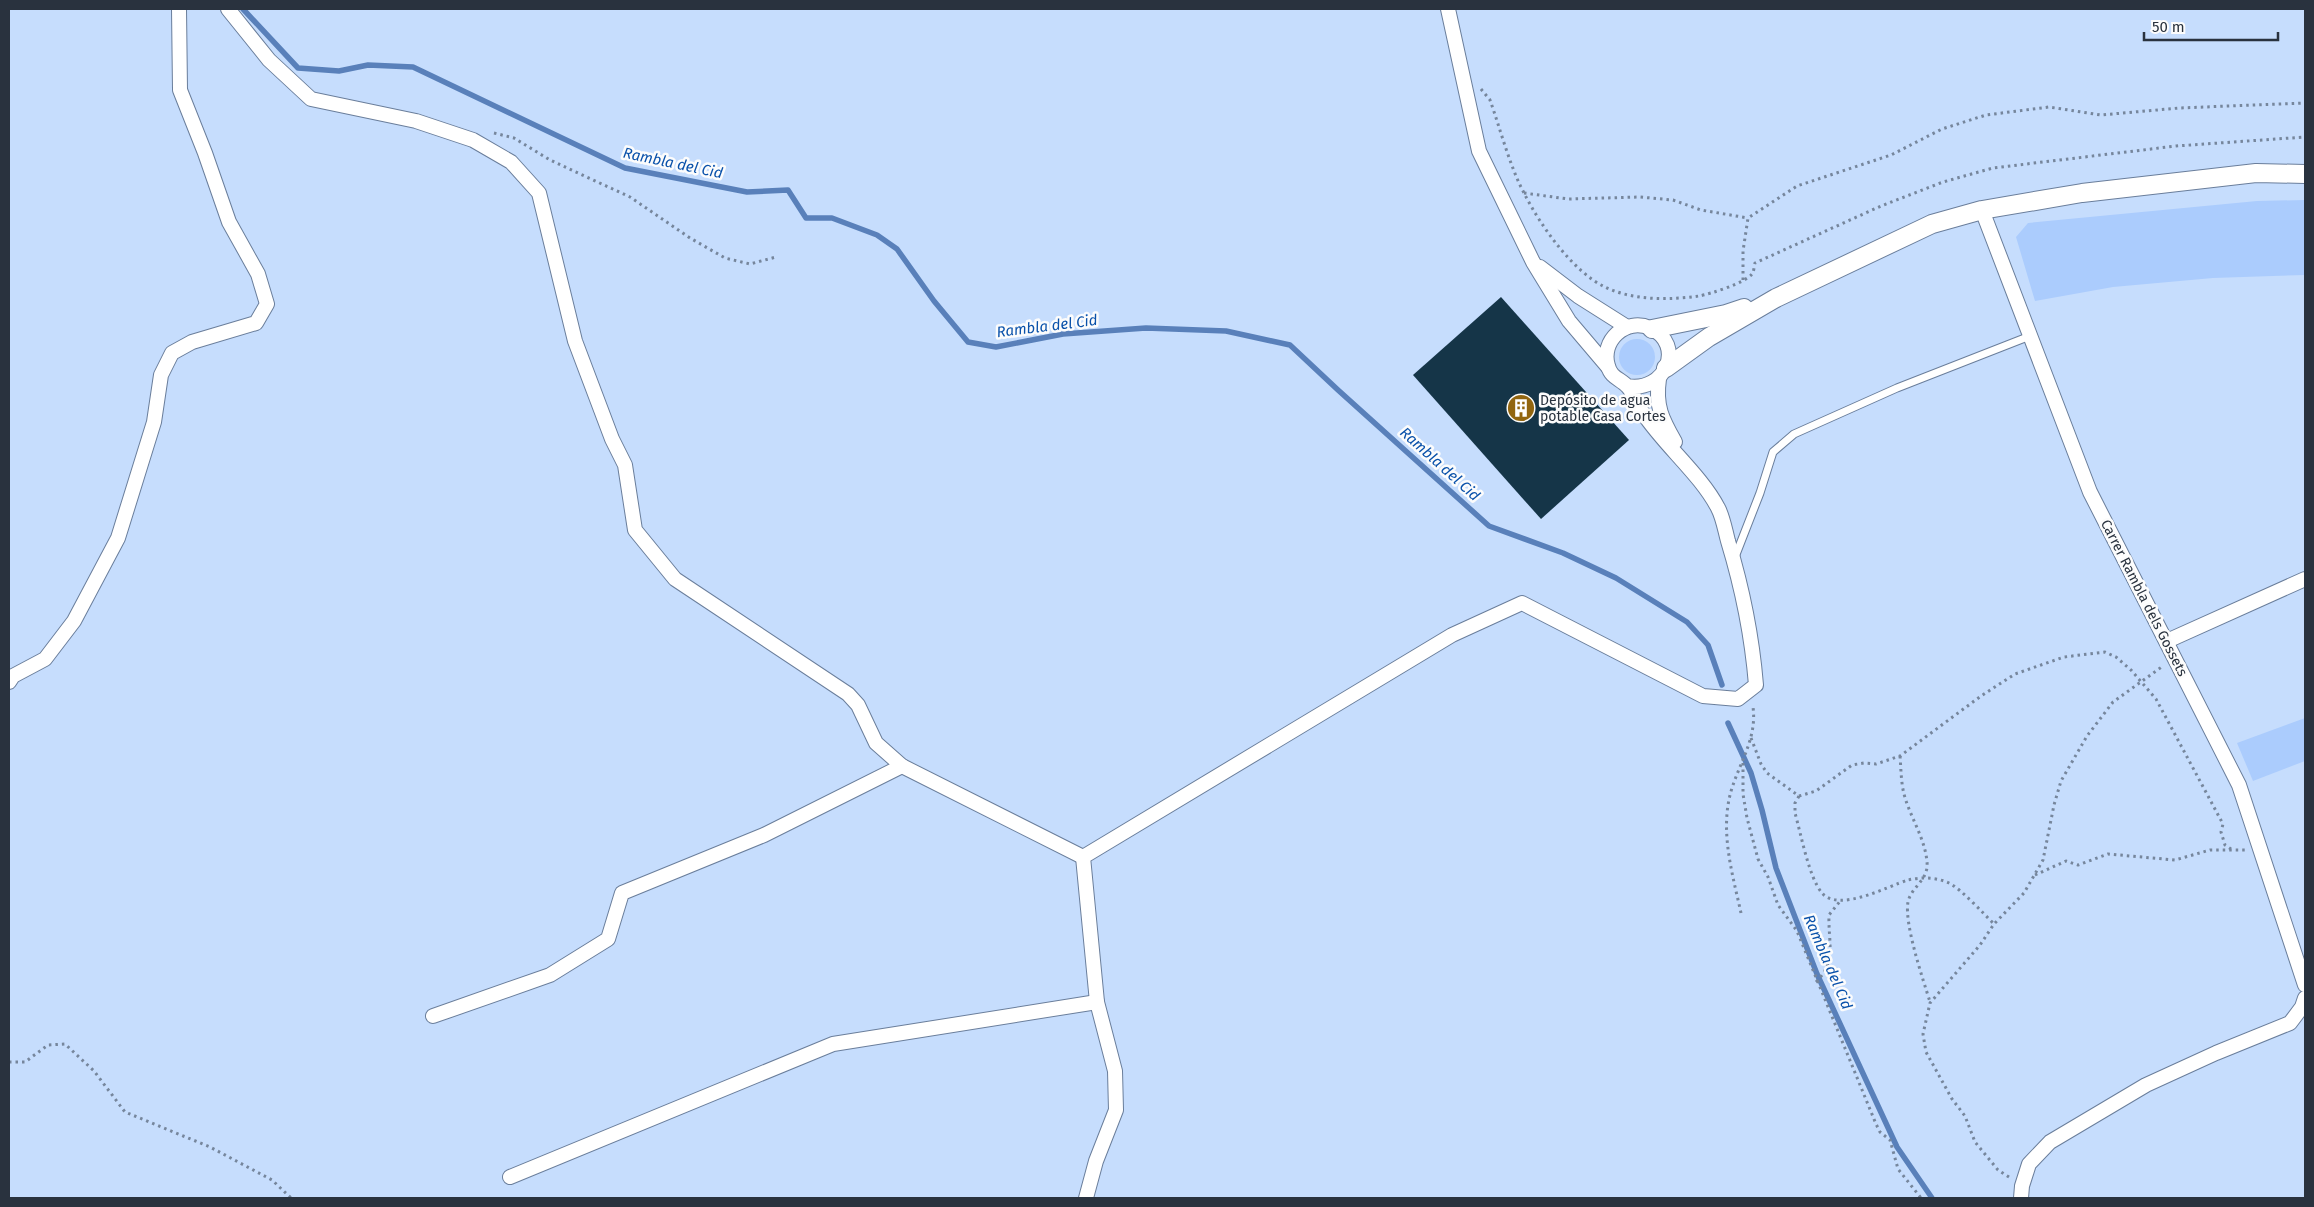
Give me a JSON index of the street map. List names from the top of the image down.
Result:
{
  "streets": {
    "street": ["Carrer Rambla dels Gossets"]
  },
  "water": ["Rambla del Cid"],
  "places": {
    "building": ["Depósito de agua potable Casa Cortes"]
  },
  "scale_bar": "50 m"
}
